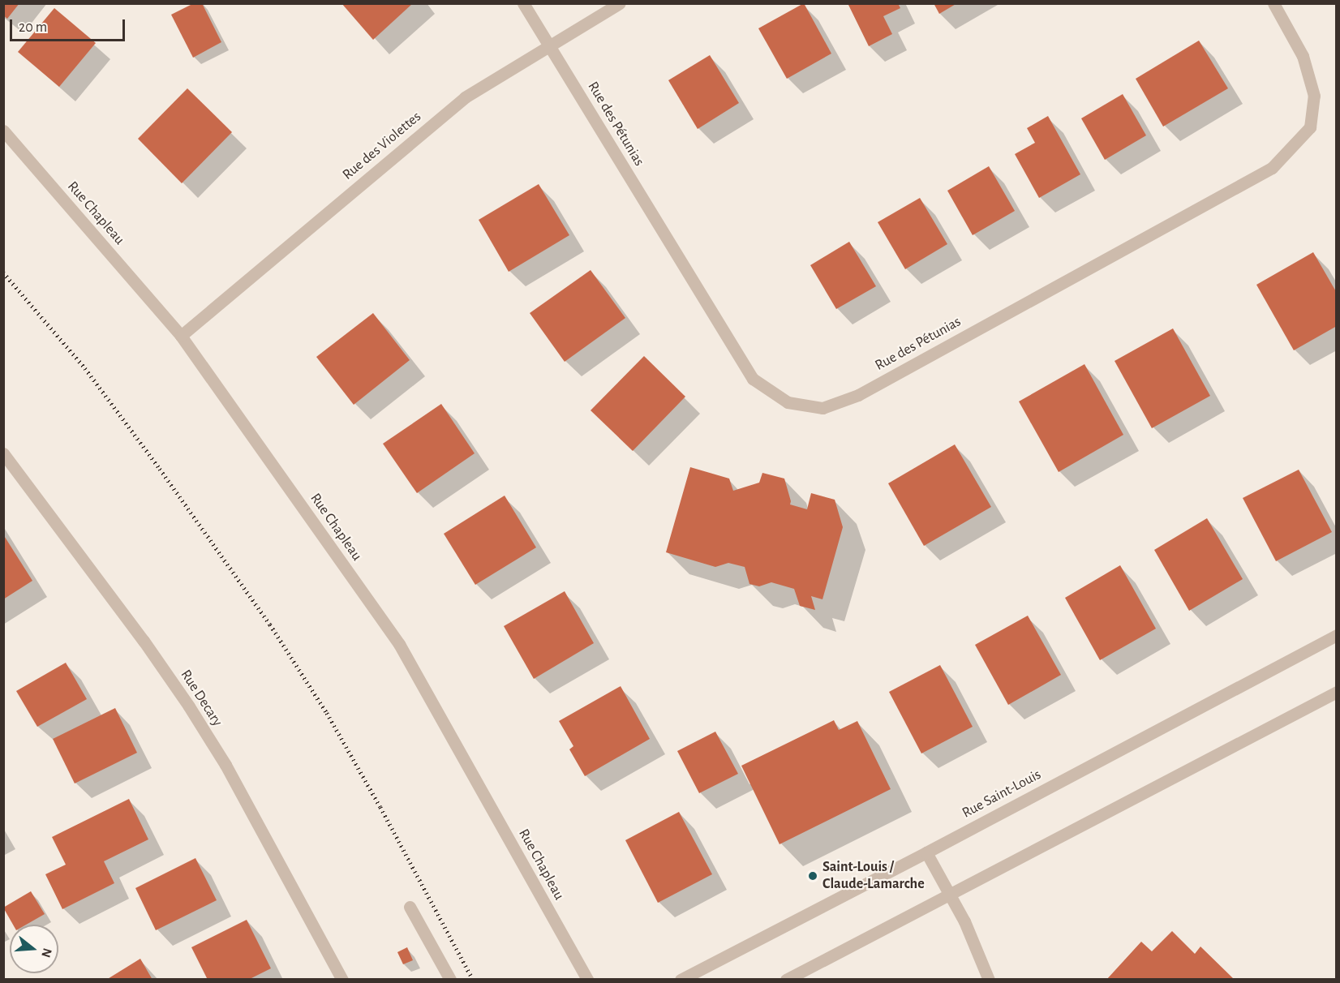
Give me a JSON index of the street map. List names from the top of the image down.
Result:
{
  "streets": {
    "street": [
      "Rue des Pétunias",
      "Rue des Violettes",
      "Rue Chapleau",
      "Rue Decary",
      "Rue Saint-Louis"
    ]
  },
  "crossings": [
    ["Rue des Pétunias", "Rue des Violettes"],
    ["Rue des Violettes", "Rue Chapleau"]
  ],
  "places": ["Saint-Louis / Claude-Lamarche"],
  "scale_bar": "20 m",
  "north": "right"
}
